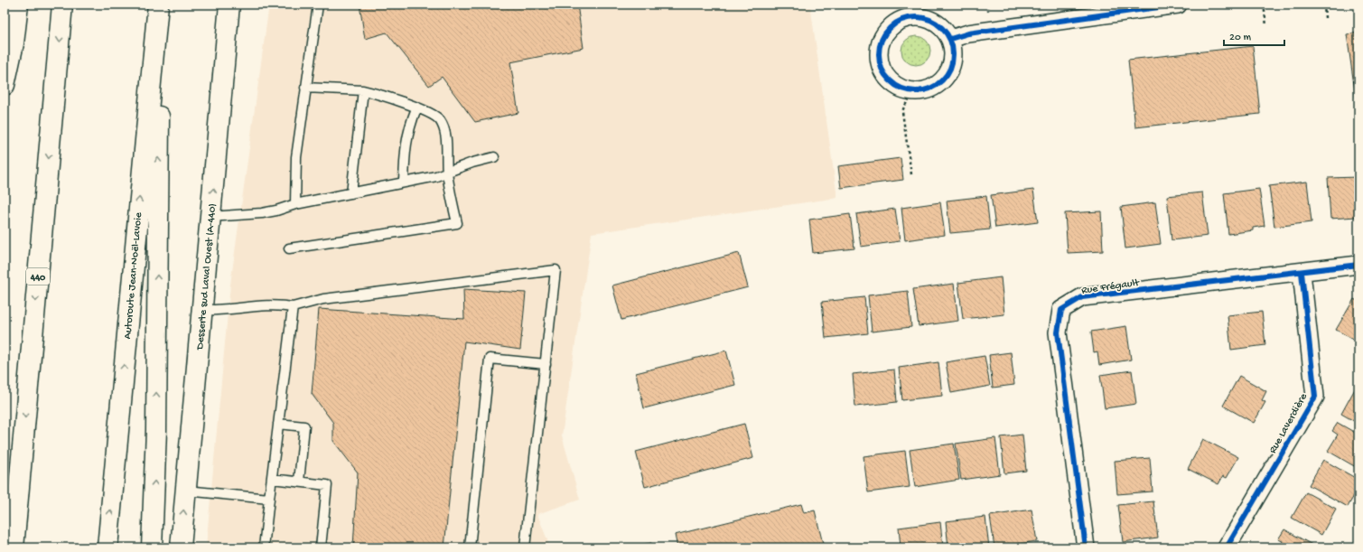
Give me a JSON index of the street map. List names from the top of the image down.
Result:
{
  "streets": {
    "main road": ["Autoroute Jean-Noël-Lavoie", "440", "Desserte sud Laval Ouest (A-440)"],
    "street": ["Rue Frégault", "Rue Laverdière"]
  },
  "crossings": [
    ["Rue Frégault", "Rue Laverdière"]
  ],
  "scale_bar": "20 m"
}
